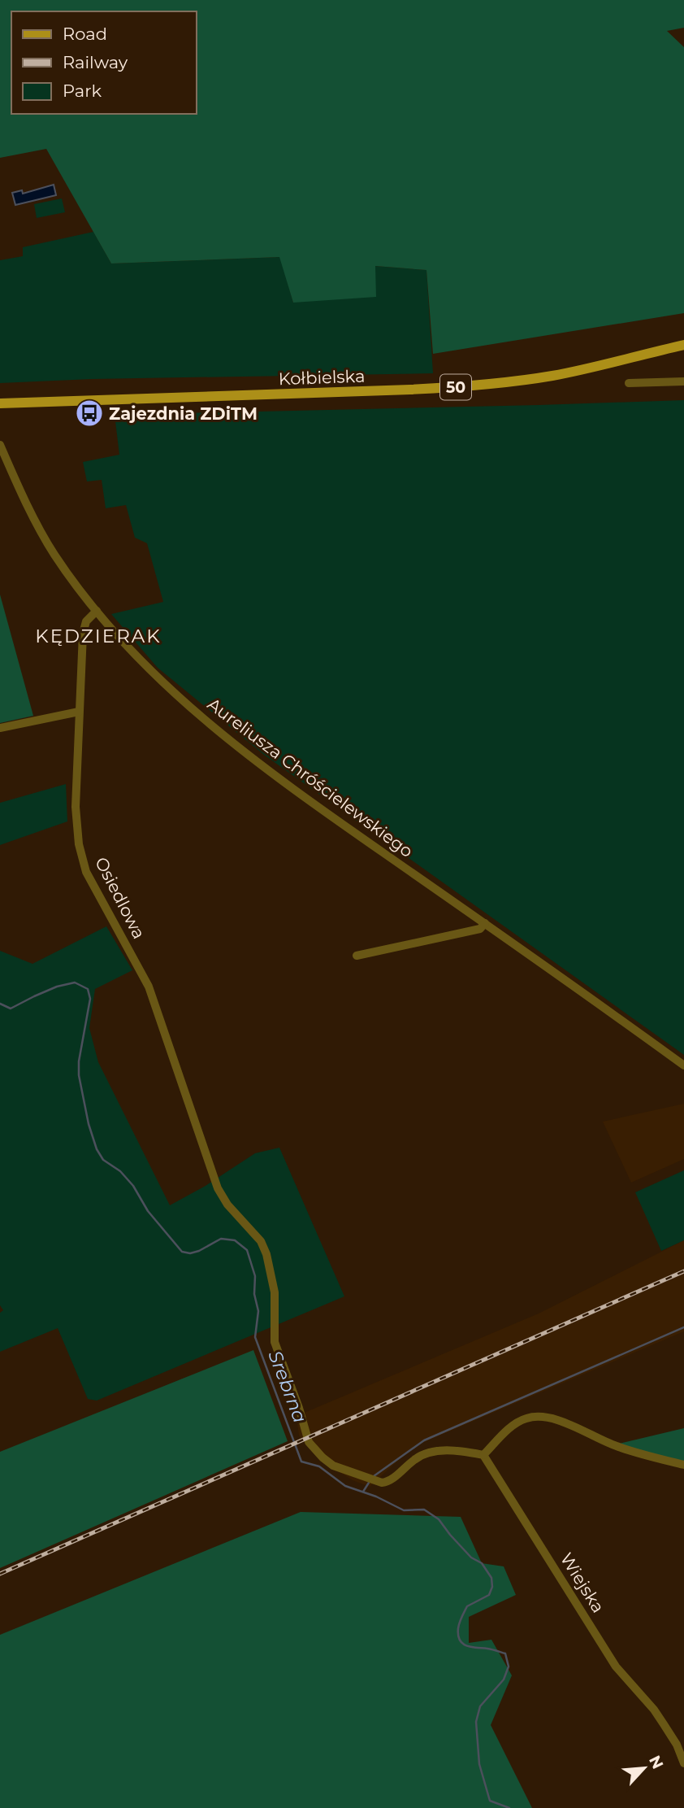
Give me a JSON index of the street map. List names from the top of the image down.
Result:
{
  "streets": {
    "main road": ["Kołbielska", "50"],
    "street": ["Aureliusza Chróścielewskiego", "Osiedlowa", "Wiejska"]
  },
  "crossings": [
    ["Kołbielska", "50"],
    ["Aureliusza Chróścielewskiego", "Osiedlowa"],
    ["Osiedlowa", "Wiejska"]
  ],
  "districts": ["KĘDZIERAK"],
  "water": ["Srebrna"],
  "places": {
    "bus stop": ["Zajezdnia ZDiTM"]
  },
  "legend": ["Road", "Railway", "Park"],
  "north": "top right"
}
